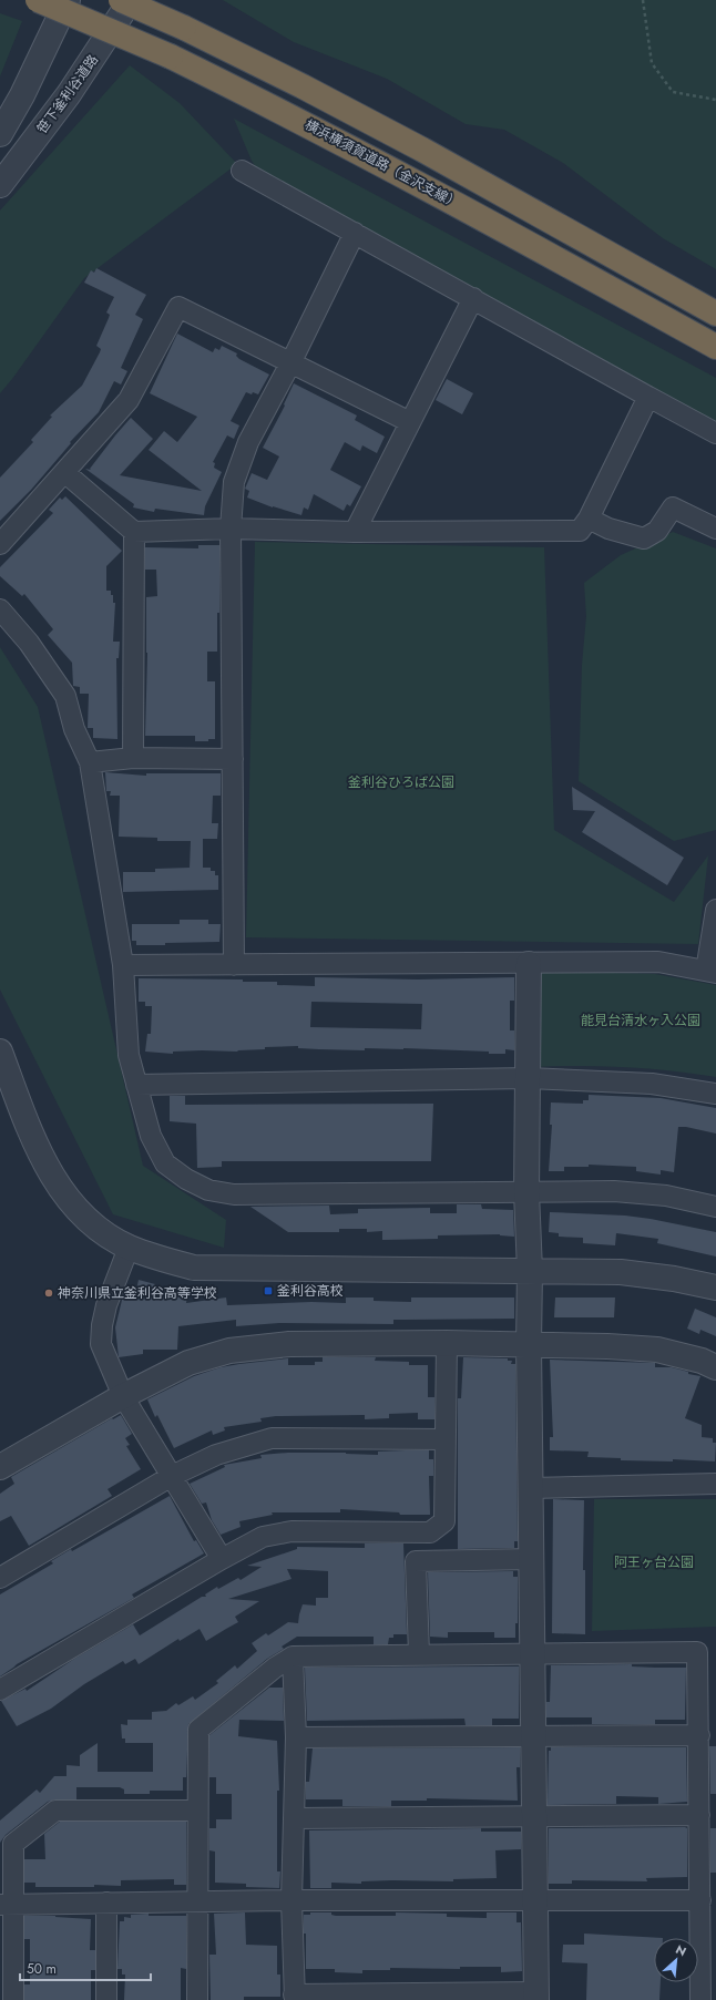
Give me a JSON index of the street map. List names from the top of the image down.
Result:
{
  "streets": {
    "highway": ["横浜横須賀道路（金沢支線）"],
    "street": ["笹下釜利谷道路"]
  },
  "parks": ["釜利谷ひろば公園", "能見台清水ヶ入公園", "阿王ヶ台公園"],
  "places": {
    "transit": ["釜利谷高校"],
    "other": ["神奈川県立釜利谷高等学校"]
  },
  "scale_bar": "50 m",
  "north": "top right"
}
